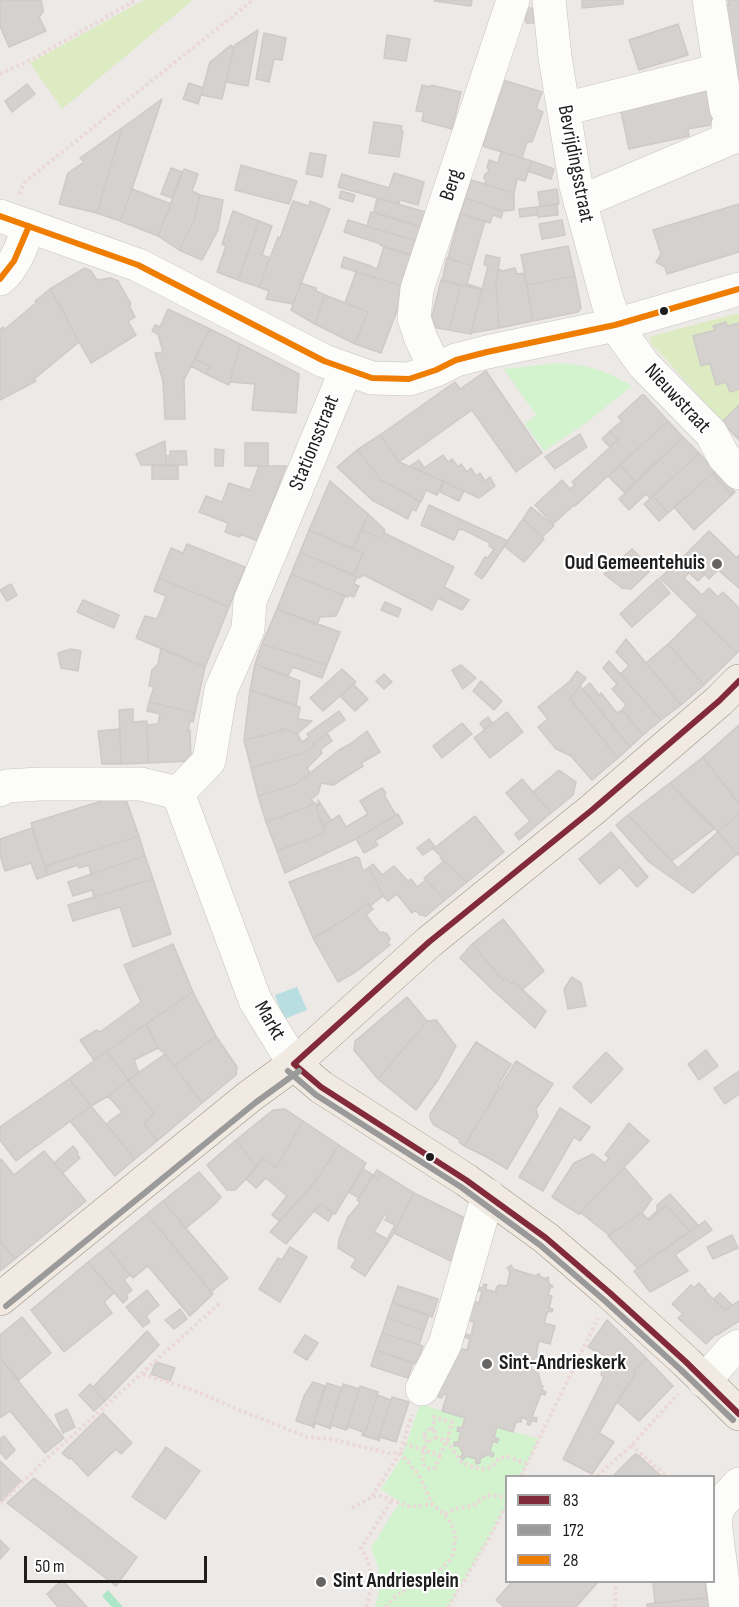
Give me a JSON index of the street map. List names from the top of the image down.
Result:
{
  "streets": {
    "main road": ["Markt"],
    "street": [
      "Bevrijdingsstraat",
      "Berg",
      "Nieuwstraat",
      "Stationsstraat"
    ]
  },
  "crossings": [
    ["Bevrijdingsstraat", "Nieuwstraat"],
    ["Stationsstraat", "Markt"]
  ],
  "places": ["Oud Gemeentehuis", "Sint-Andrieskerk", "Sint Andriesplein"],
  "lines": ["transit line 28", "transit line 83", "transit line 172"],
  "legend": ["83", "172", "28"],
  "scale_bar": "50 m"
}
